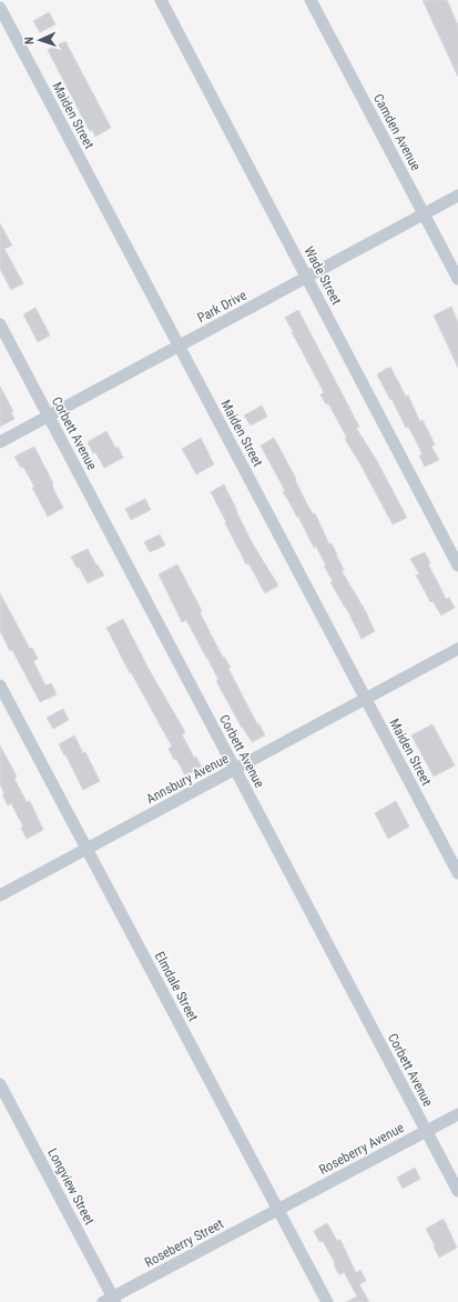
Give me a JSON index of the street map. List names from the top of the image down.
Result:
{
  "streets": {
    "street": [
      "Maiden Street",
      "Camden Avenue",
      "Wade Street",
      "Park Drive",
      "Corbett Avenue",
      "Annsbury Avenue",
      "Elmdale Street",
      "Roseberry Avenue",
      "Longview Street",
      "Roseberry Street"
    ]
  },
  "crossings": [
    ["Maiden Street", "Park Drive"],
    ["Maiden Street", "Annsbury Avenue"],
    ["Camden Avenue", "Park Drive"],
    ["Wade Street", "Park Drive"],
    ["Park Drive", "Corbett Avenue"],
    ["Corbett Avenue", "Annsbury Avenue"],
    ["Corbett Avenue", "Roseberry Avenue"],
    ["Annsbury Avenue", "Elmdale Street"],
    ["Elmdale Street", "Roseberry Avenue"],
    ["Elmdale Street", "Roseberry Street"],
    ["Roseberry Avenue", "Roseberry Street"],
    ["Longview Street", "Roseberry Street"]
  ],
  "north": "left"
}
